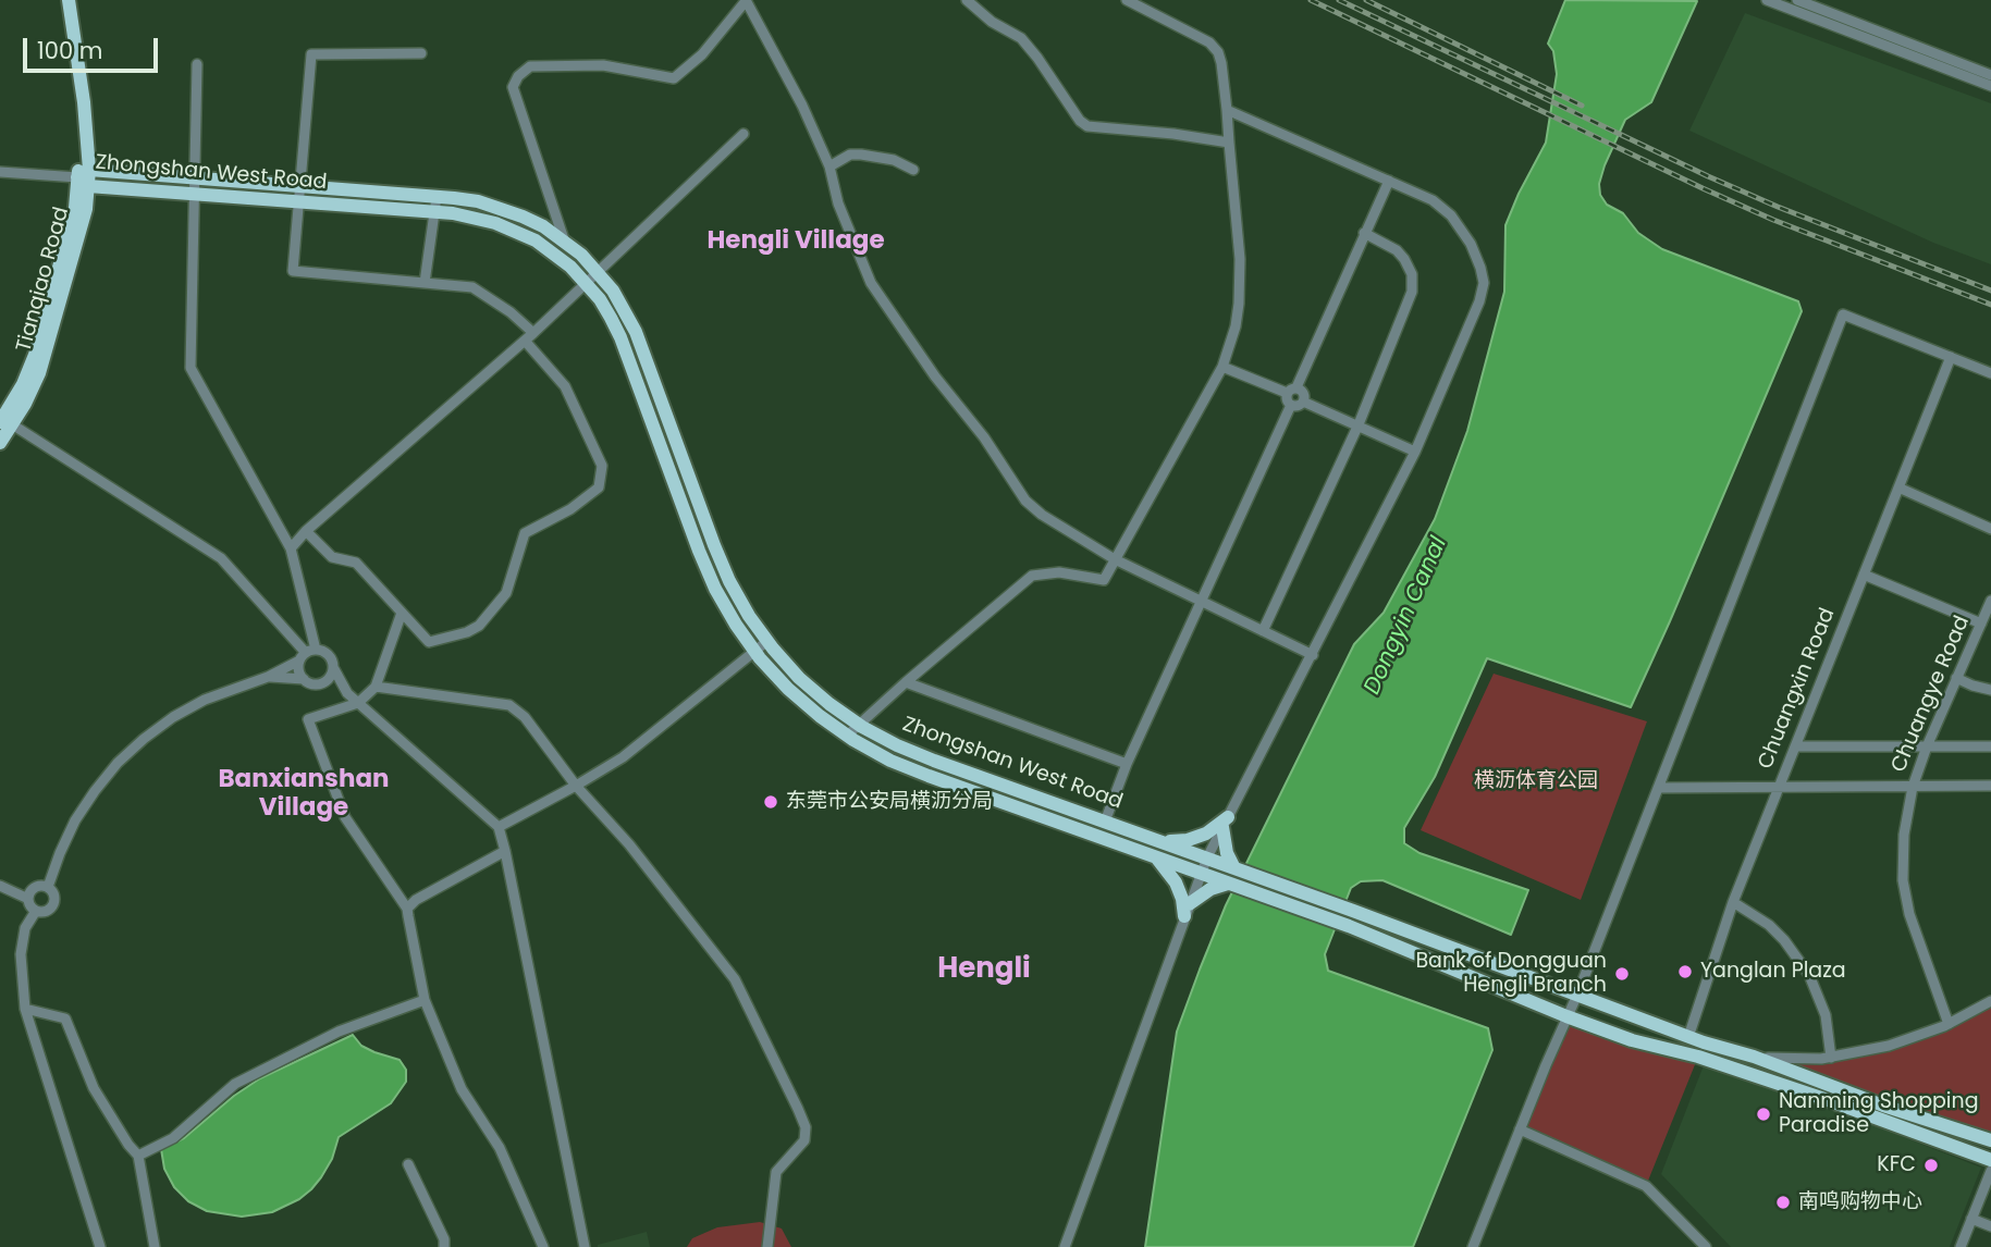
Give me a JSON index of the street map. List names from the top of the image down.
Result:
{
  "streets": {
    "main road": ["Zhongshan West Road", "Tianqiao Road"],
    "street": ["Chuangxin Road", "Chuangye Road"]
  },
  "crossings": [
    ["Zhongshan West Road", "Tianqiao Road"],
    ["Zhongshan West Road", "Chuangxin Road"]
  ],
  "districts": ["Hengli Village", "Banxianshan Village", "Hengli"],
  "water": ["Dongyin Canal"],
  "parks": ["横沥体育公园"],
  "places": [
    "东莞市公安局横沥分局",
    "Yanglan Plaza",
    "Bank of Dongguan Hengli Branch",
    "Nanming Shopping Paradise",
    "KFC",
    "南鸣购物中心"
  ],
  "scale_bar": "100 m"
}
